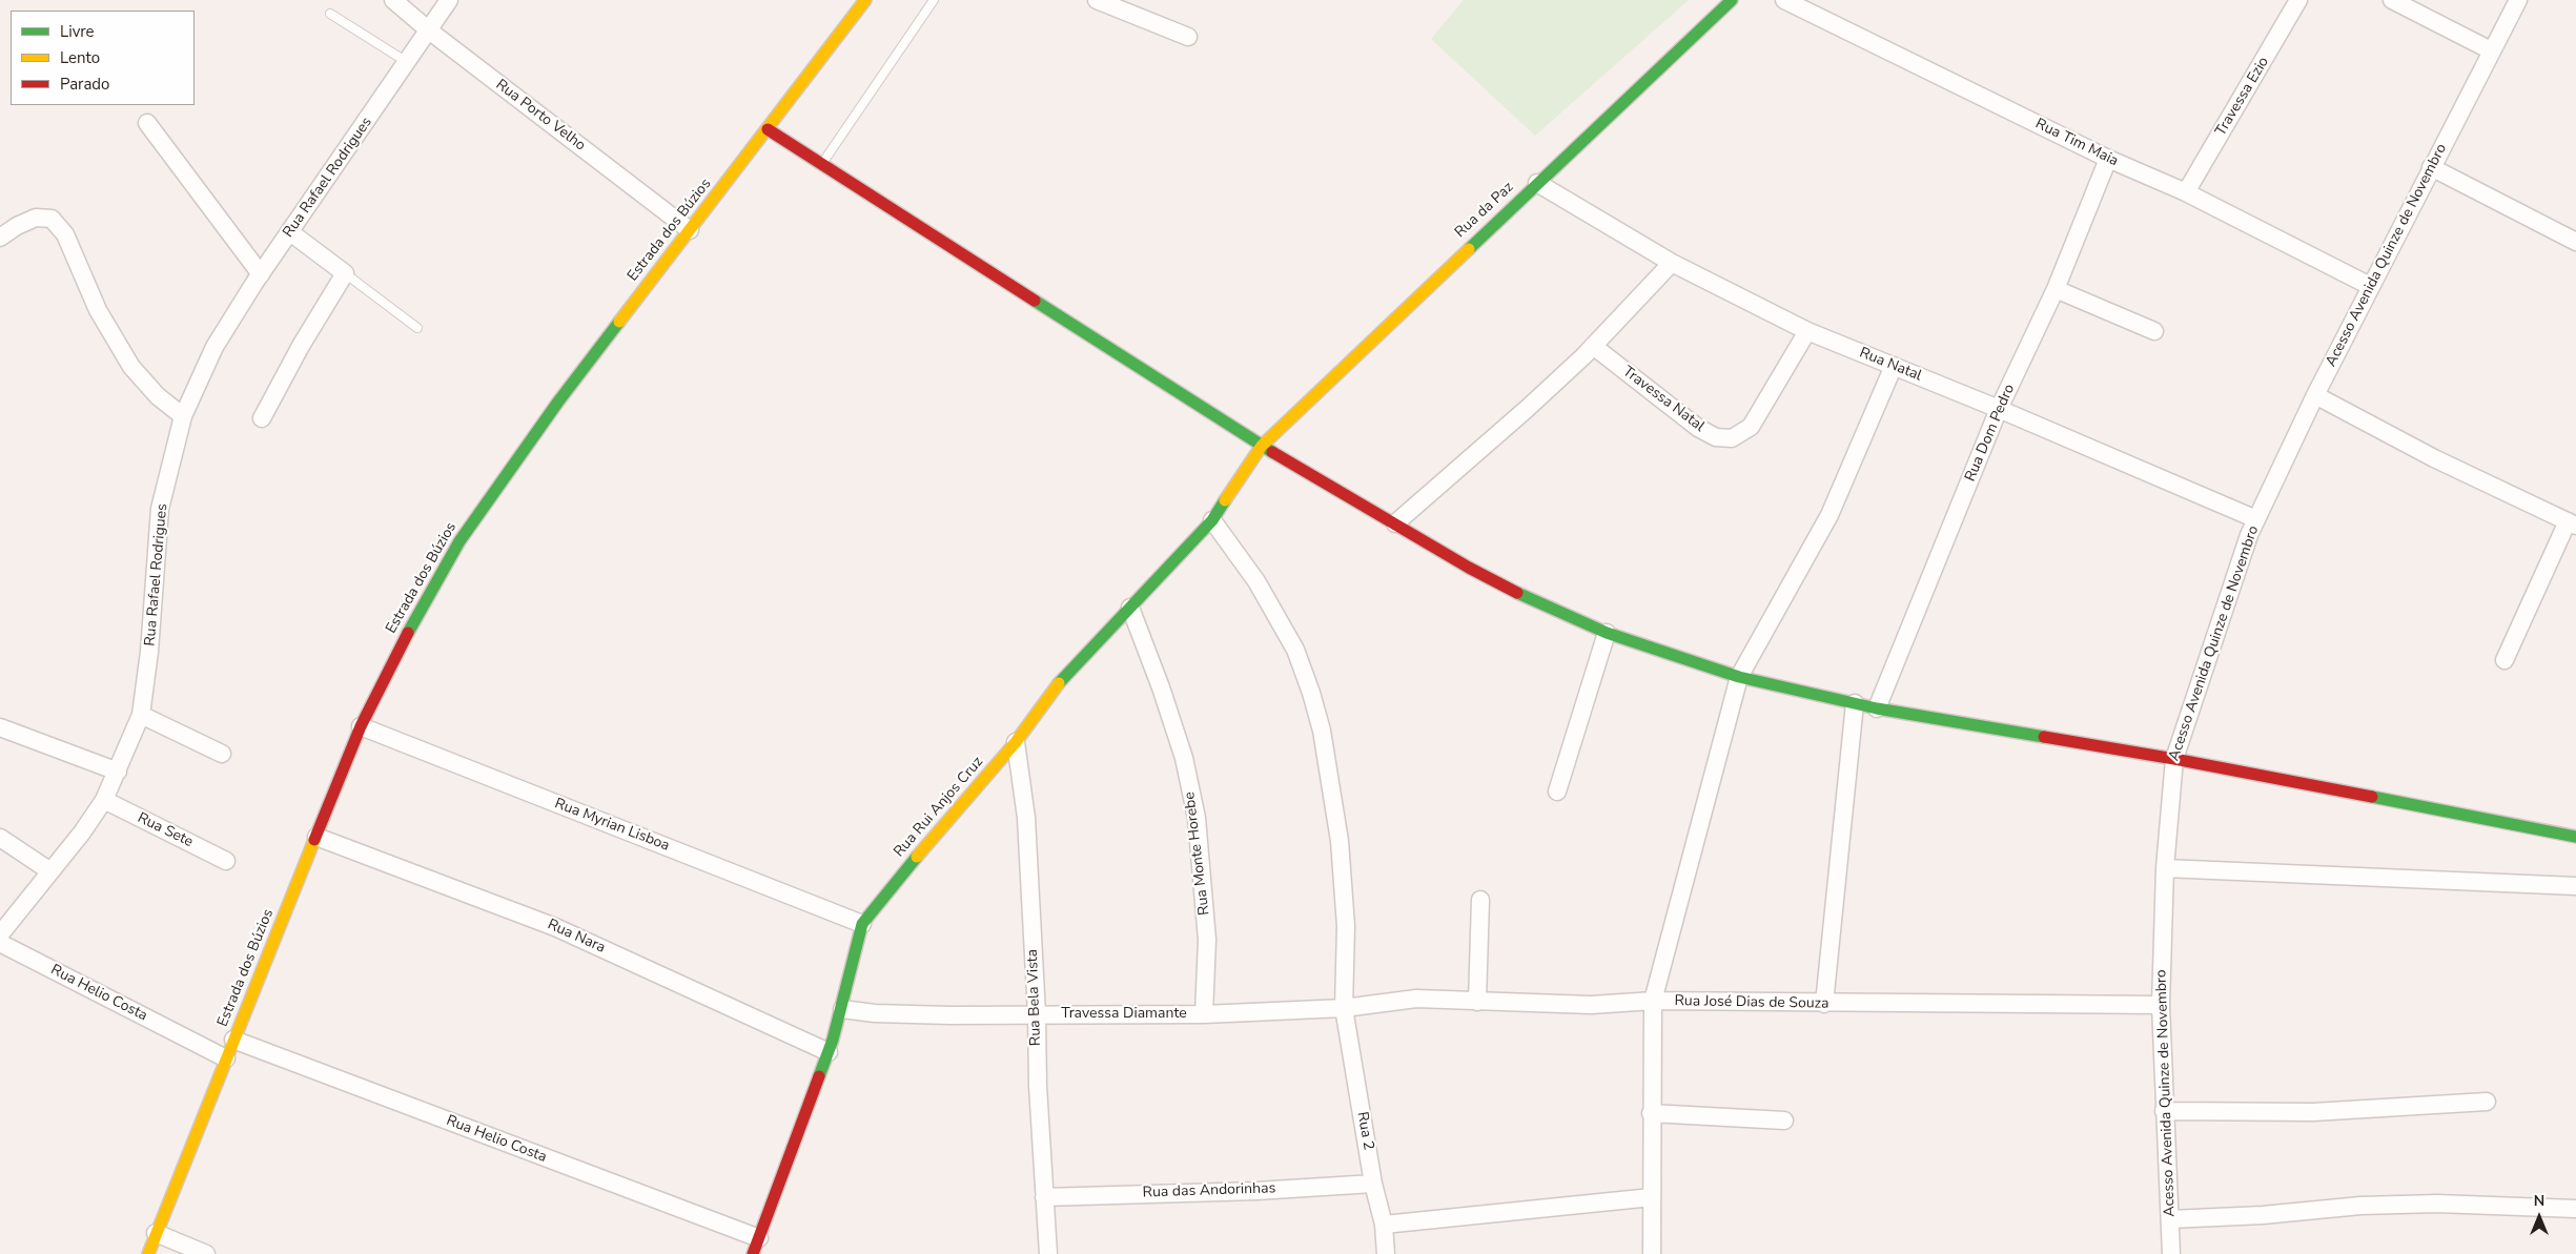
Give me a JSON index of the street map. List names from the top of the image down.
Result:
{
  "streets": {
    "street": [
      "Travessa Ezio",
      "Rua Porto Velho",
      "Rua Tim Maia",
      "Rua Rafael Rodrigues",
      "Rua da Paz",
      "Estrada dos Búzios",
      "Acesso Avenida Quinze de Novembro",
      "Rua Natal",
      "Travessa Natal",
      "Rua Dom Pedro",
      "Rua Rui Anjos Cruz",
      "Rua Myrian Lisboa",
      "Rua Sete",
      "Rua Monte Horebe",
      "Rua Nara",
      "Rua Helio Costa",
      "Rua Bela Vista",
      "Rua José Dias de Souza",
      "Travessa Diamante",
      "Rua 2",
      "Rua das Andorinhas"
    ]
  },
  "crossings": [
    ["Travessa Ezio", "Rua Tim Maia"],
    ["Rua Porto Velho", "Rua Rafael Rodrigues"],
    ["Rua Porto Velho", "Estrada dos Búzios"],
    ["Rua Tim Maia", "Acesso Avenida Quinze de Novembro"],
    ["Rua Tim Maia", "Rua Dom Pedro"],
    ["Rua Rafael Rodrigues", "Rua Sete"],
    ["Rua da Paz", "Rua Natal"],
    ["Rua da Paz", "Rua Rui Anjos Cruz"],
    ["Estrada dos Búzios", "Rua Myrian Lisboa"],
    ["Estrada dos Búzios", "Rua Nara"],
    ["Estrada dos Búzios", "Rua Helio Costa"],
    ["Acesso Avenida Quinze de Novembro", "Rua Natal"],
    ["Acesso Avenida Quinze de Novembro", "Rua José Dias de Souza"],
    ["Rua Natal", "Travessa Natal"],
    ["Rua Natal", "Rua Dom Pedro"],
    ["Rua Rui Anjos Cruz", "Rua Myrian Lisboa"],
    ["Rua Rui Anjos Cruz", "Rua Monte Horebe"],
    ["Rua Rui Anjos Cruz", "Rua Nara"],
    ["Rua Rui Anjos Cruz", "Rua Helio Costa"],
    ["Rua Rui Anjos Cruz", "Rua Bela Vista"],
    ["Rua Rui Anjos Cruz", "Travessa Diamante"],
    ["Rua Rui Anjos Cruz", "Rua 2"],
    ["Rua Monte Horebe", "Travessa Diamante"],
    ["Rua Bela Vista", "Travessa Diamante"],
    ["Rua Bela Vista", "Rua das Andorinhas"],
    ["Rua José Dias de Souza", "Travessa Diamante"],
    ["Rua José Dias de Souza", "Rua 2"],
    ["Travessa Diamante", "Rua 2"],
    ["Rua 2", "Rua das Andorinhas"]
  ],
  "legend": ["Livre", "Lento", "Parado"],
  "north": "top"
}
